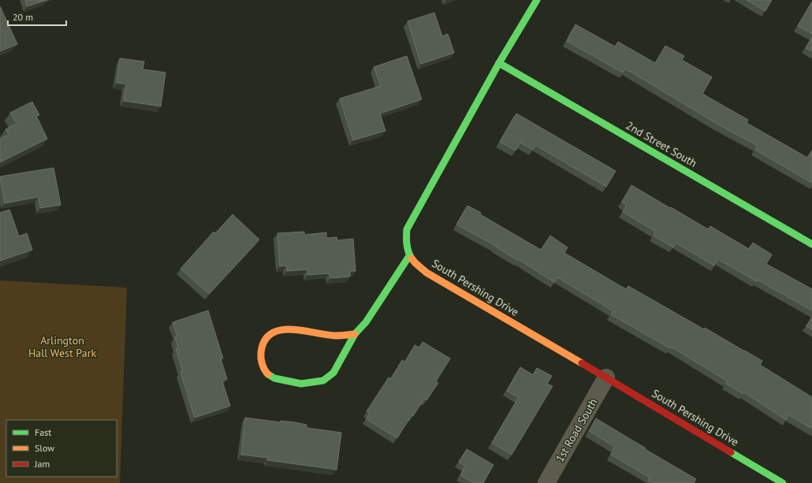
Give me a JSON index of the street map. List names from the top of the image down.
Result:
{
  "streets": {
    "street": ["2nd Street South", "South Pershing Drive", "1st Road South"]
  },
  "crossings": [
    ["South Pershing Drive", "1st Road South"]
  ],
  "parks": ["Arlington Hall West Park"],
  "legend": ["Fast", "Slow", "Jam"],
  "scale_bar": "20 m"
}
